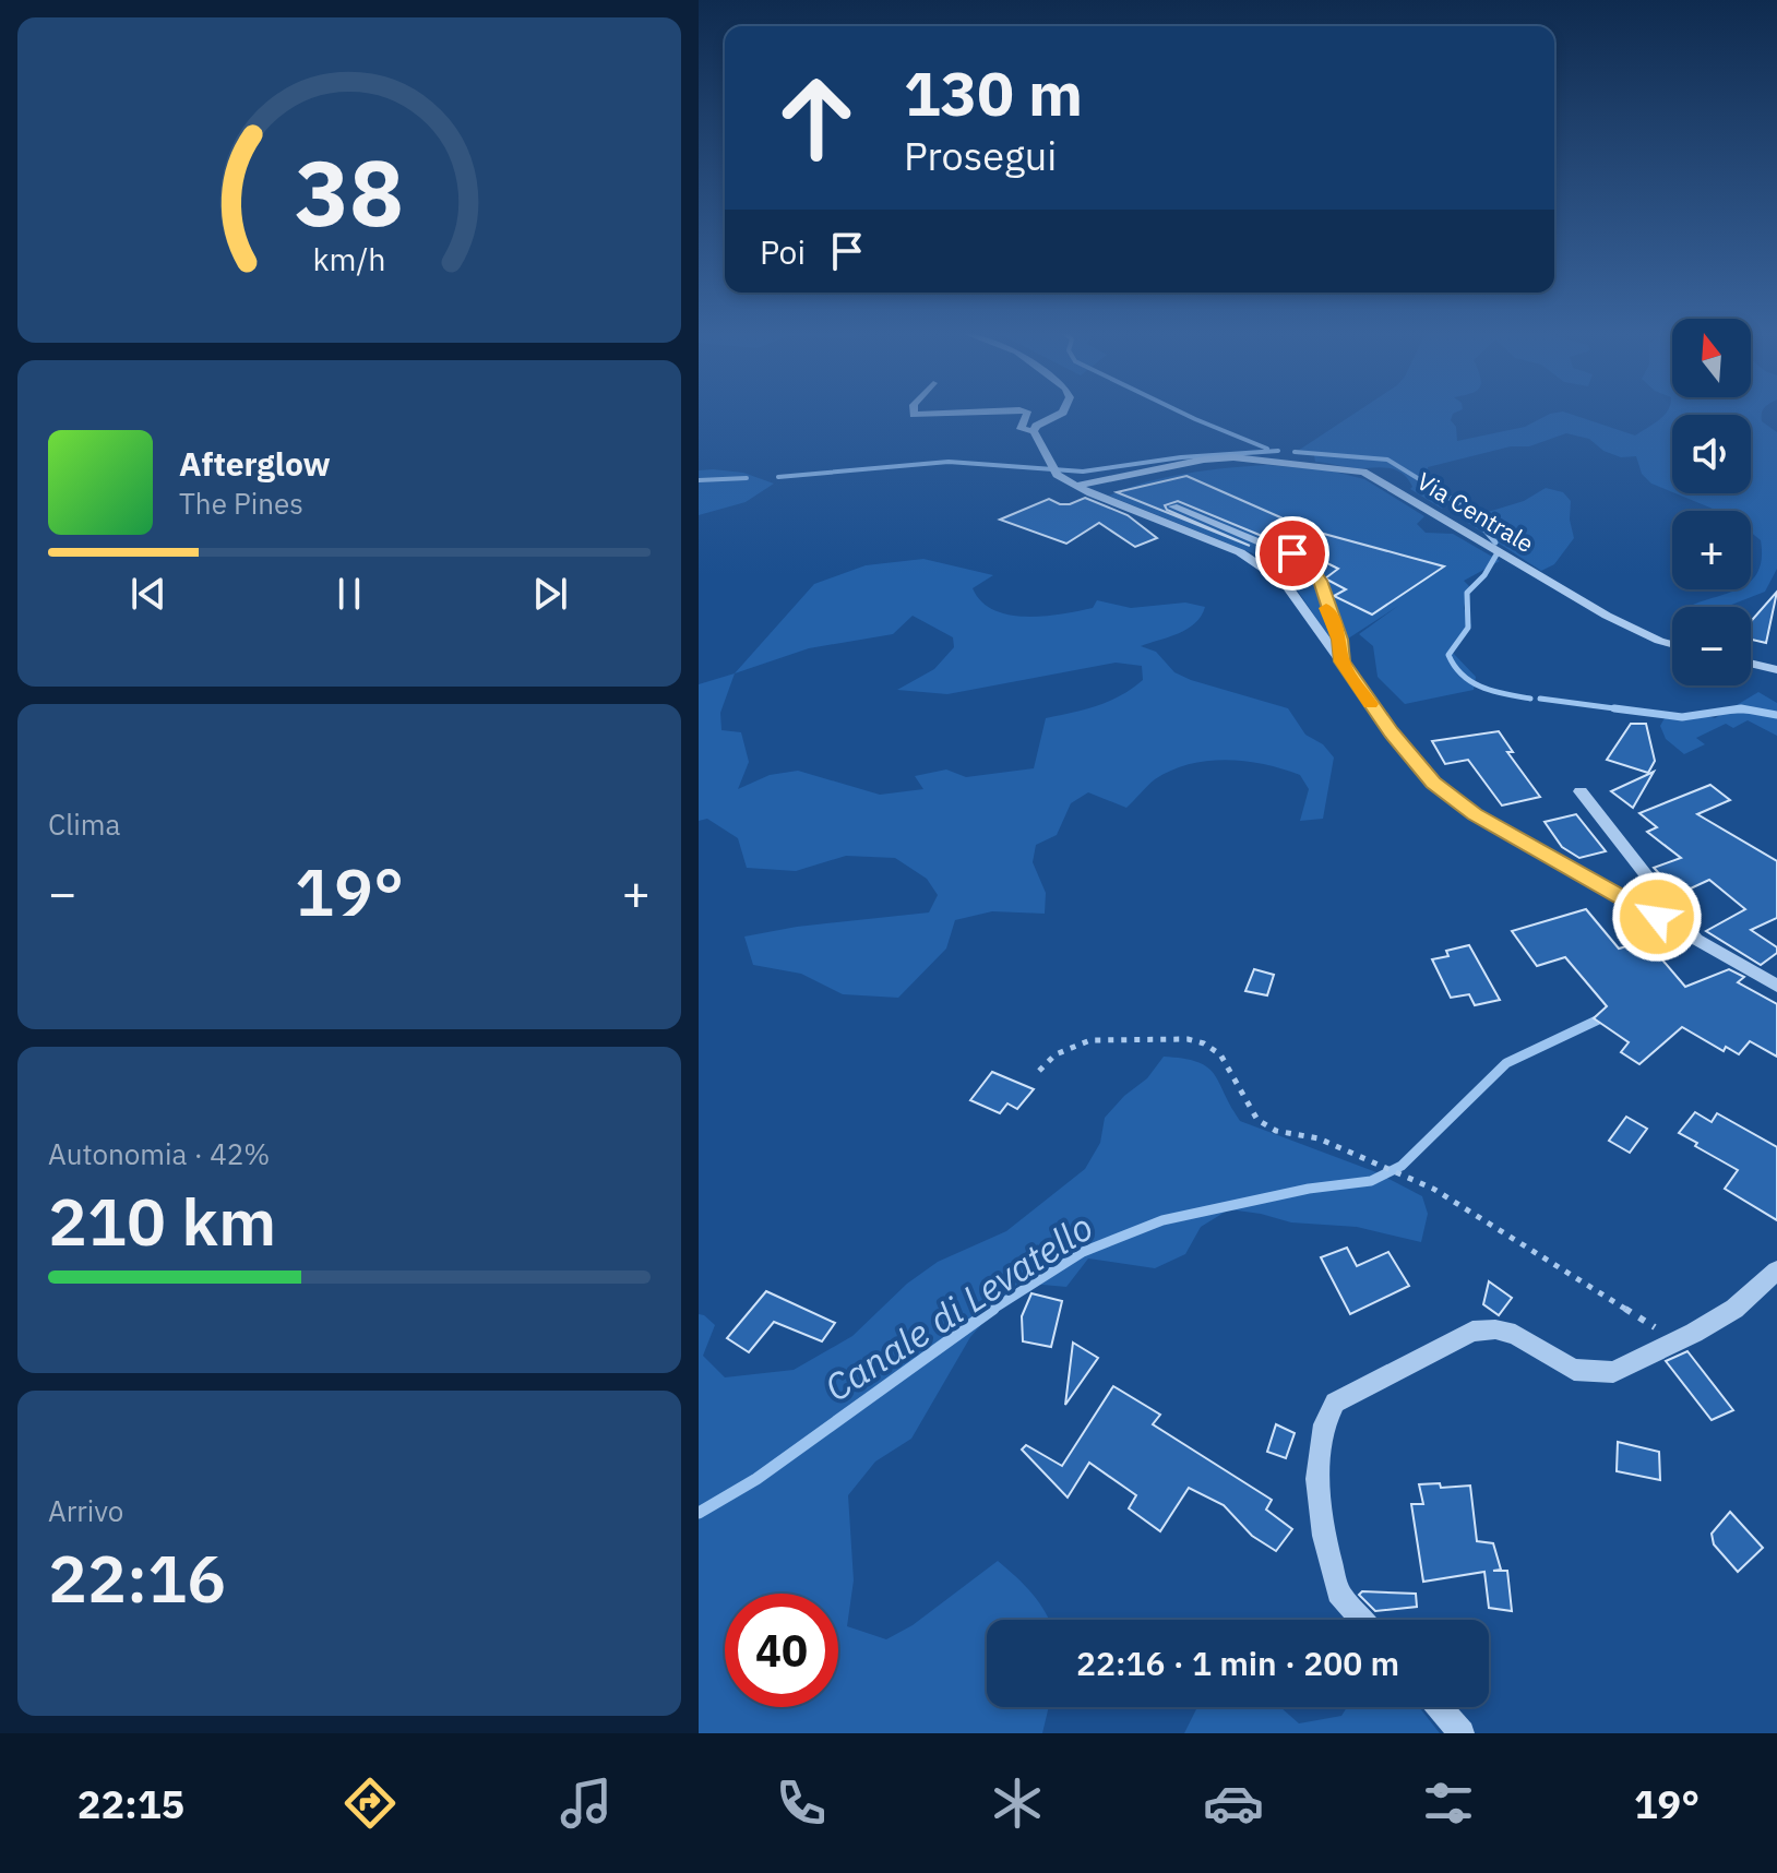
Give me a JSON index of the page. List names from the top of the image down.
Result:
{
  "streets": {
    "street": ["Via Centrale"]
  },
  "water": ["Canale di Levatello"],
  "north": "top",
  "page": {
    "turn": ["130 m", "Prosegui"],
    "then": "Poi",
    "map_buttons": ["+", "−"],
    "song": ["Afterglow", "The Pines"],
    "tile": [
      "Clima",
      ["Autonomia · 42%", "210 km"],
      ["Arrivo", "22:16"]
    ],
    "heat": ["−", "19°", "+"],
    "limit": "40",
    "trip": "22:16 · 1 min · 200 m",
    "tabs": ["22:15", "19°"],
    "gauge": ["38", "km/h"]
  }
}
